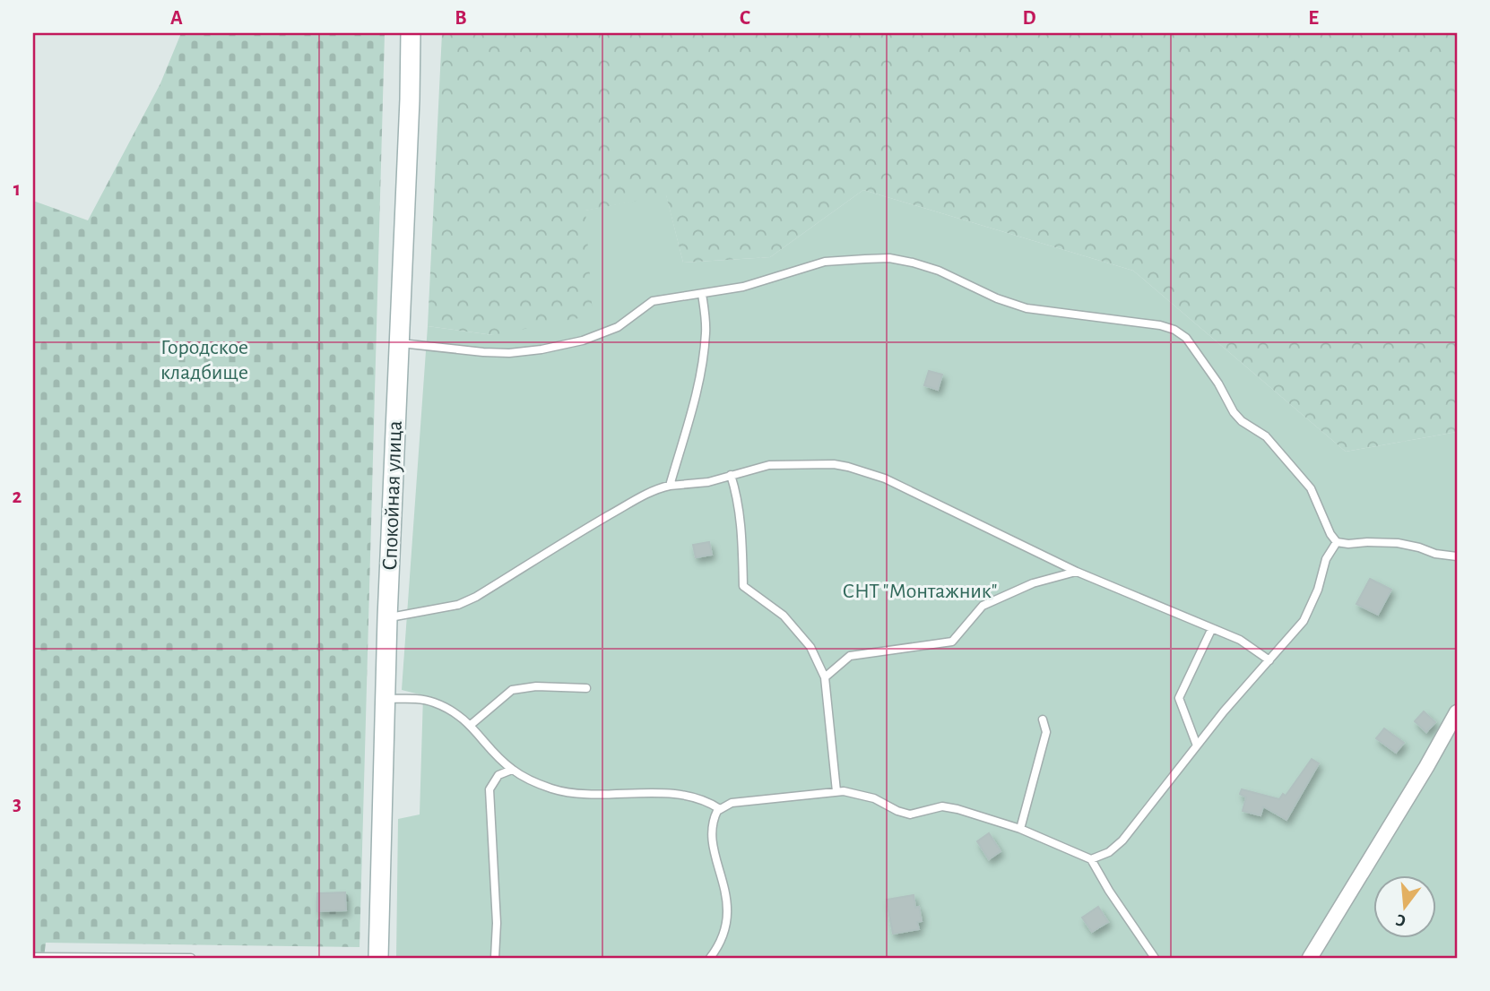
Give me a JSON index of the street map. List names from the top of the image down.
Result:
{
  "streets": {
    "street": ["Спокойная улица"]
  },
  "parks": ["Городское кладбище", "СНТ \"Монтажник\""],
  "north": "bottom",
  "grid": {
    "columns": [
      "A",
      "B",
      "C",
      "D",
      "E"
    ],
    "rows": ["1", "2", "3"]
  }
}
